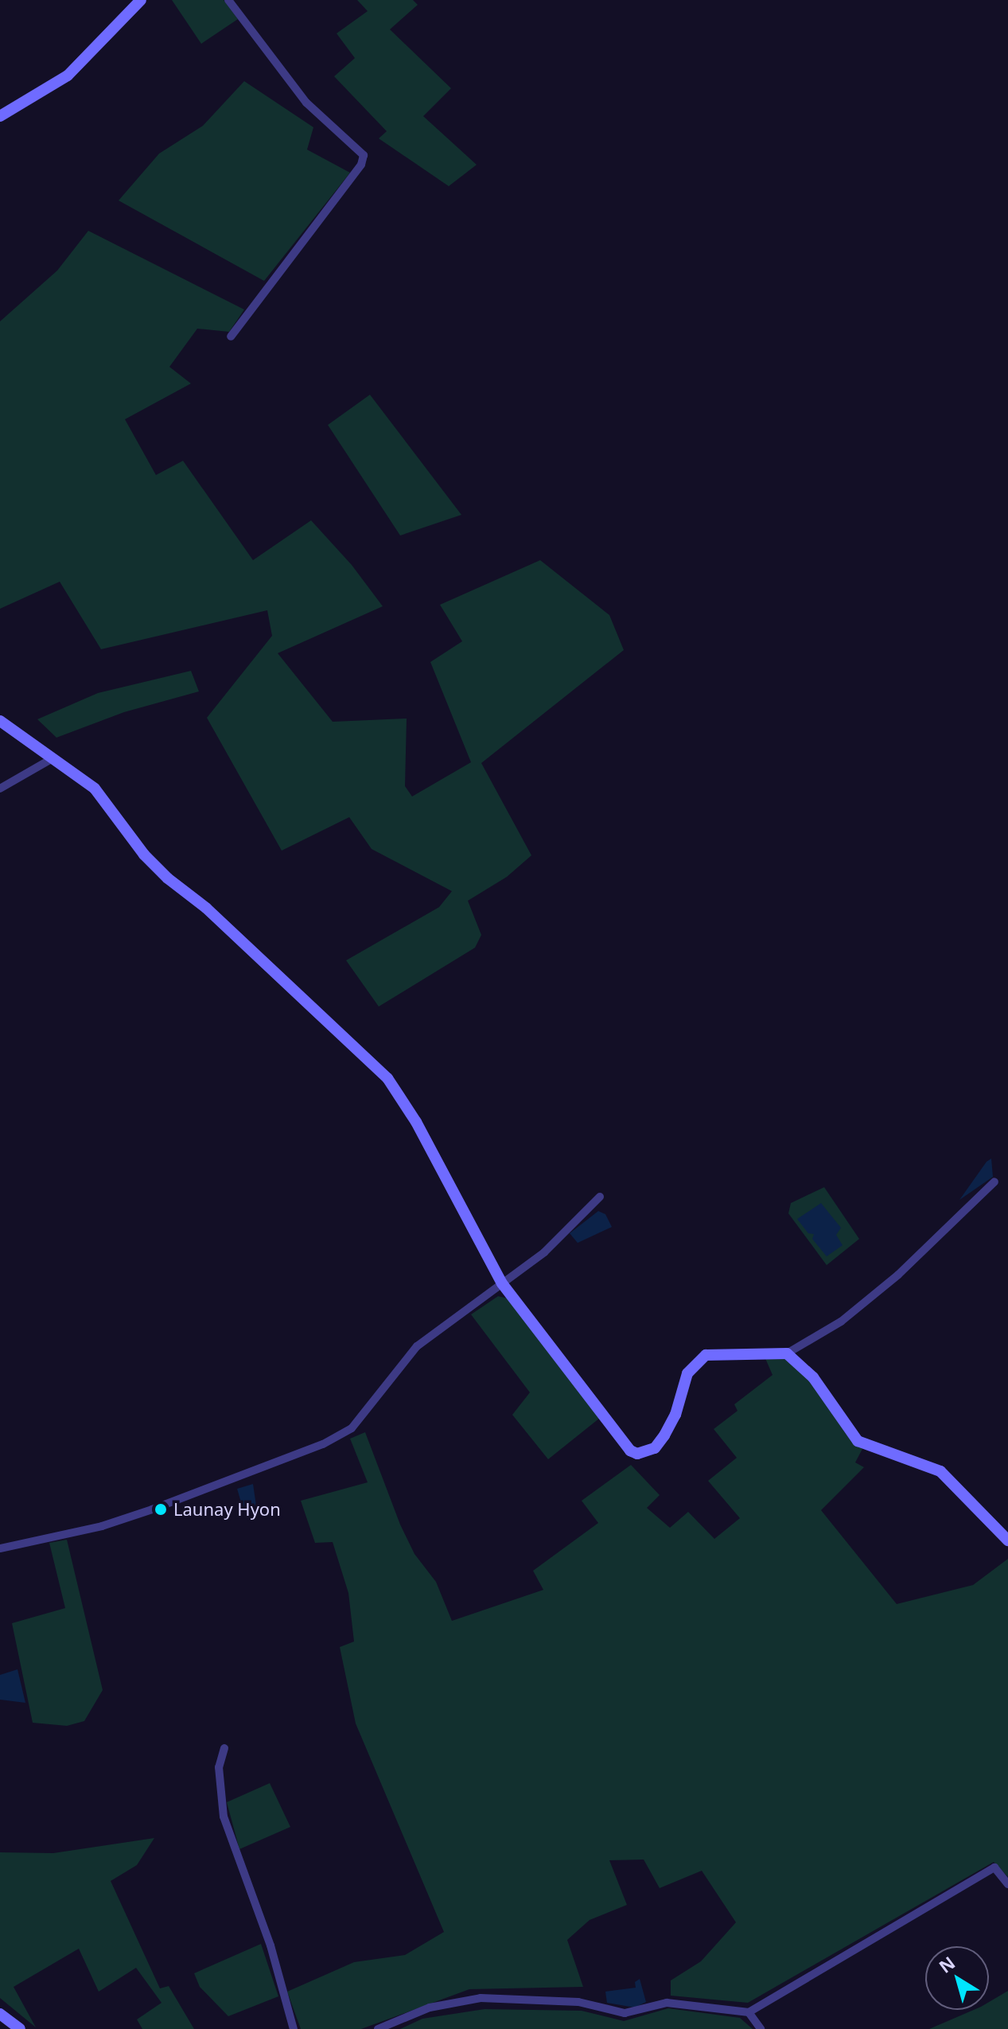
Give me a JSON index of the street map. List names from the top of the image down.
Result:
{
  "places": ["Launay Hyon"],
  "north": "top left"
}
